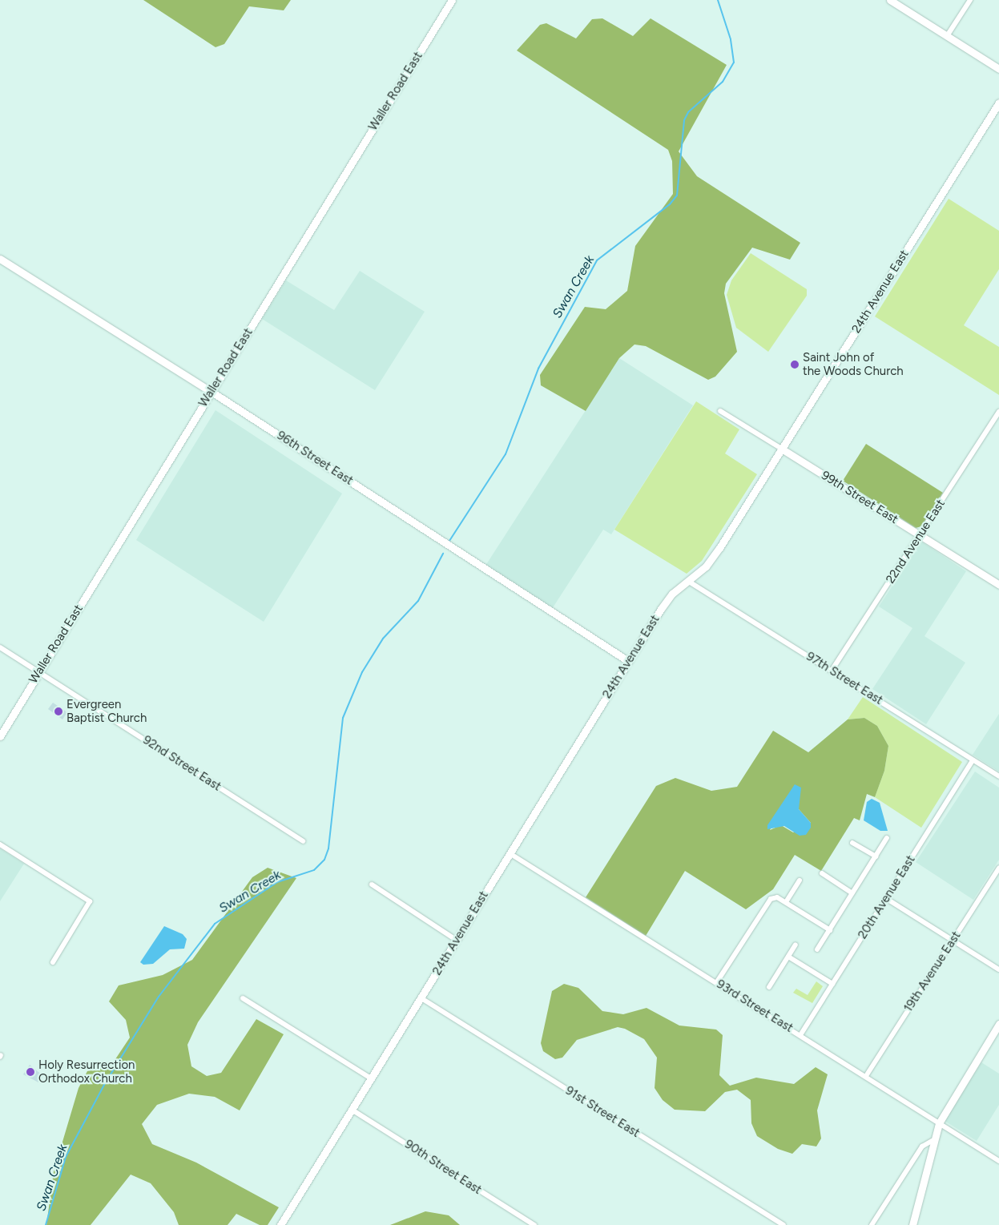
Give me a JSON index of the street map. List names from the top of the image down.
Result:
{
  "streets": {
    "street": [
      "Waller Road East",
      "24th Avenue East",
      "96th Street East",
      "99th Street East",
      "22nd Avenue East",
      "97th Street East",
      "92nd Street East",
      "20th Avenue East",
      "19th Avenue East",
      "93rd Street East",
      "91st Street East",
      "90th Street East"
    ]
  },
  "crossings": [
    ["Waller Road East", "96th Street East"],
    ["Waller Road East", "92nd Street East"],
    ["24th Avenue East", "96th Street East"],
    ["24th Avenue East", "99th Street East"],
    ["24th Avenue East", "97th Street East"],
    ["24th Avenue East", "93rd Street East"],
    ["24th Avenue East", "91st Street East"],
    ["24th Avenue East", "90th Street East"],
    ["99th Street East", "22nd Avenue East"],
    ["22nd Avenue East", "97th Street East"],
    ["97th Street East", "20th Avenue East"],
    ["20th Avenue East", "93rd Street East"],
    ["19th Avenue East", "93rd Street East"]
  ],
  "water": ["Swan Creek"],
  "places": ["Saint John of the Woods Church", "Evergreen Baptist Church", "Holy Resurrection Orthodox Church"]
}
